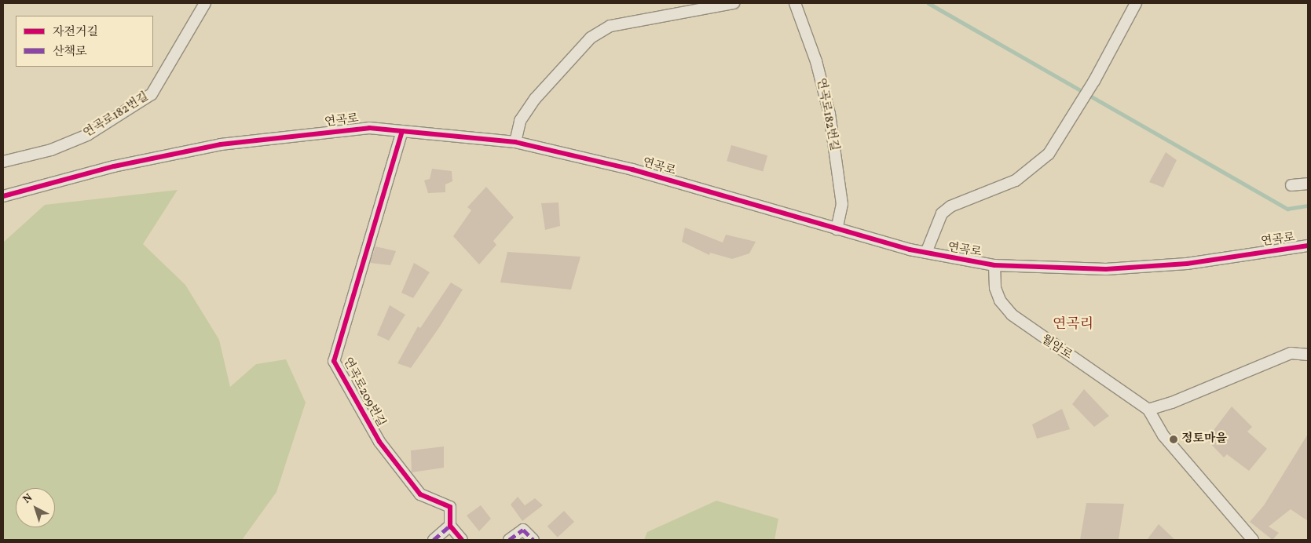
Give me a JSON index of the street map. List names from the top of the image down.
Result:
{
  "streets": {
    "street": [
      "연곡로182번길",
      "연곡로",
      "월암로",
      "연곡로209번길"
    ]
  },
  "crossings": [
    ["연곡로182번길", "연곡로"],
    ["연곡로", "월암로"],
    ["연곡로", "연곡로209번길"]
  ],
  "districts": ["연곡리"],
  "places": ["정토마을"],
  "legend": ["자전거길", "산책로"],
  "north": "top left"
}
